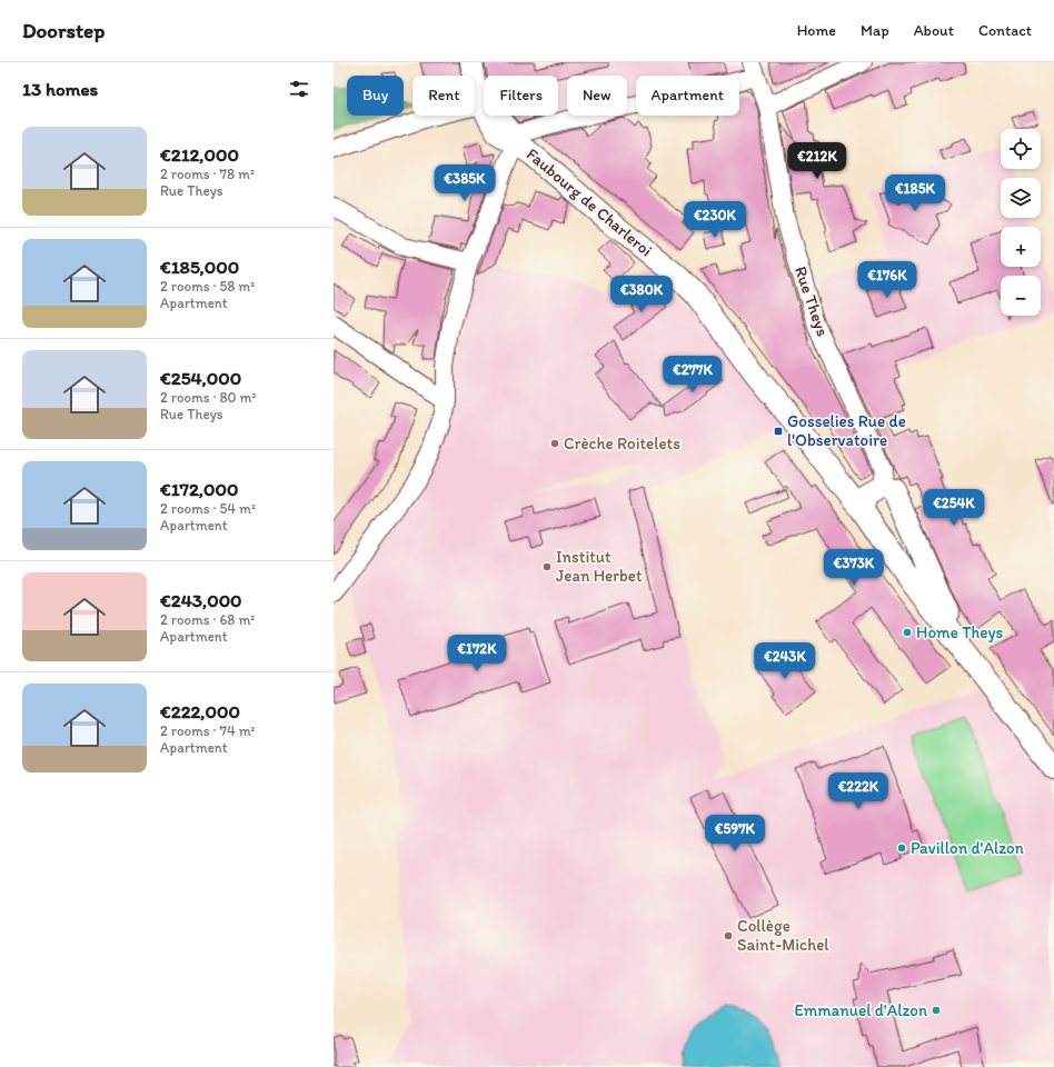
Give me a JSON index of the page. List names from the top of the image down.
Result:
{
  "streets": {
    "main road": ["Faubourg de Charleroi"],
    "street": ["Rue Theys"]
  },
  "crossings": [
    ["Faubourg de Charleroi", "Rue Theys"]
  ],
  "places": {
    "transit": ["Gosselies Rue de l'Observatoire"],
    "other": [
      "Crèche Roitelets",
      "Institut Jean Herbet",
      "Home Theys",
      "Pavillon d'Alzon",
      "Collège Saint-Michel",
      "Emmanuel d'Alzon"
    ]
  },
  "page": {
    "header": "Doorstep",
    "nav": [
      "Home",
      "Map",
      "About",
      "Contact"
    ],
    "heading": "13 homes",
    "chip": [
      "Buy",
      "Rent",
      "Filters",
      "New",
      "Apartment"
    ],
    "list": [
      {
        "name": "€212,000",
        "note": "2 rooms · 78 m² · Rue Theys"
      },
      {
        "name": "€185,000",
        "note": "2 rooms · 58 m² · Apartment"
      },
      {
        "name": "€254,000",
        "note": "2 rooms · 80 m² · Rue Theys"
      },
      {
        "name": "€172,000",
        "note": "2 rooms · 54 m² · Apartment"
      },
      {
        "name": "€243,000",
        "note": "2 rooms · 68 m² · Apartment"
      },
      {
        "name": "€222,000",
        "note": "2 rooms · 74 m² · Apartment"
      }
    ],
    "map_buttons": ["+", "−"],
    "price": [
      "€212K",
      "€385K",
      "€185K",
      "€230K",
      "€176K",
      "€380K",
      "€277K",
      "€254K",
      "€373K",
      "€172K",
      "€243K",
      "€222K",
      "€597K"
    ]
  }
}
